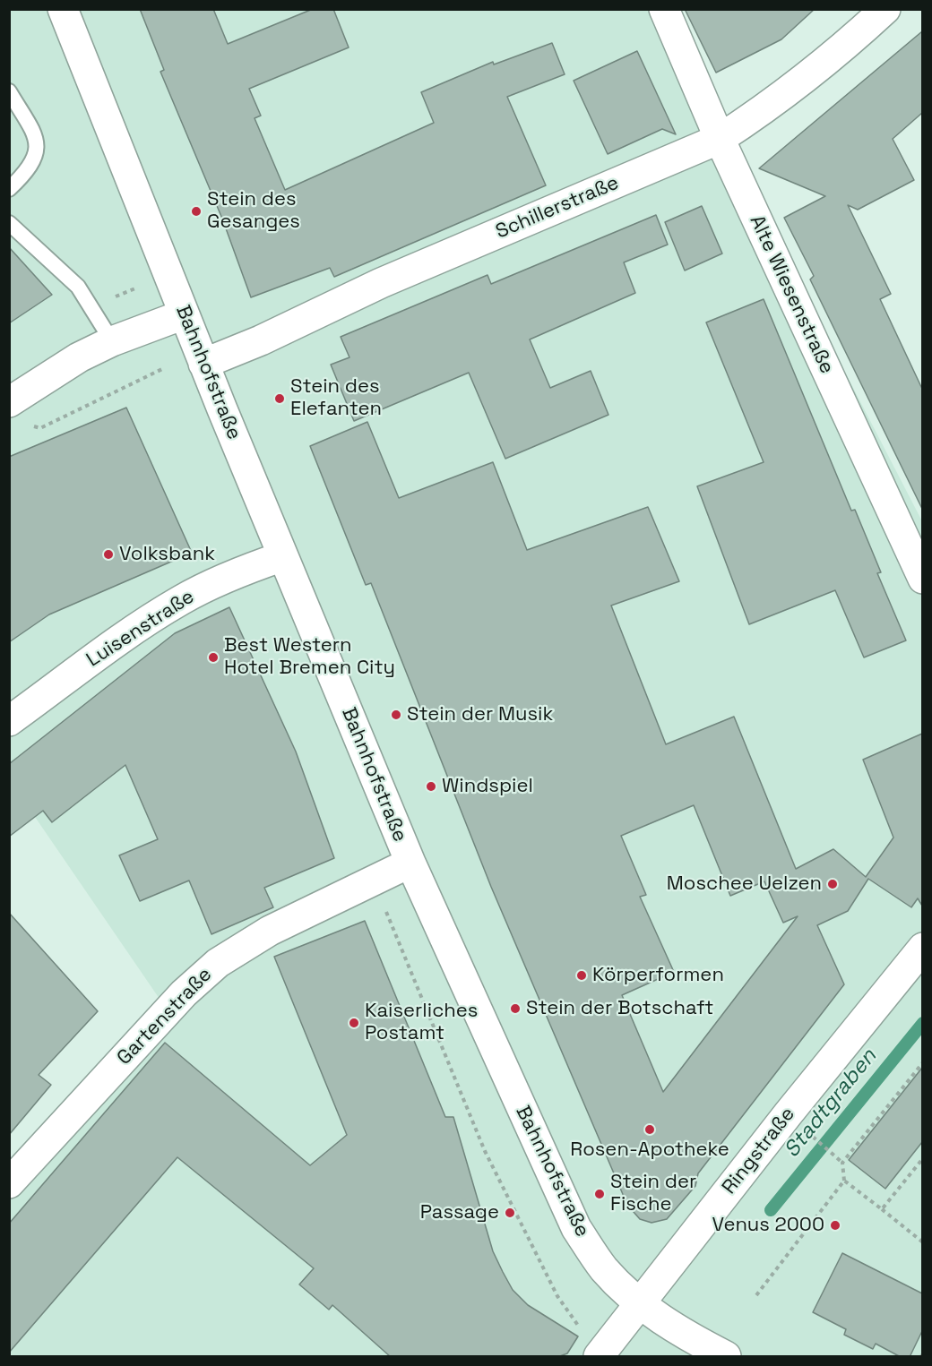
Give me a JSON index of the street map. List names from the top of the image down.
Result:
{
  "streets": {
    "street": [
      "Schillerstraße",
      "Alte Wiesenstraße",
      "Bahnhofstraße",
      "Luisenstraße",
      "Gartenstraße",
      "Ringstraße"
    ]
  },
  "crossings": [
    ["Schillerstraße", "Alte Wiesenstraße"],
    ["Schillerstraße", "Bahnhofstraße"],
    ["Bahnhofstraße", "Luisenstraße"],
    ["Bahnhofstraße", "Gartenstraße"],
    ["Bahnhofstraße", "Ringstraße"]
  ],
  "water": ["Stadtgraben"],
  "places": [
    "Stein des Gesanges",
    "Stein des Elefanten",
    "Volksbank",
    "Best Western Hotel Bremen City",
    "Stein der Musik",
    "Windspiel",
    "Moschee Uelzen",
    "Körperformen",
    "Stein der Botschaft",
    "Kaiserliches Postamt",
    "Rosen-Apotheke",
    "Stein der Fische",
    "Passage",
    "Venus 2000"
  ]
}
